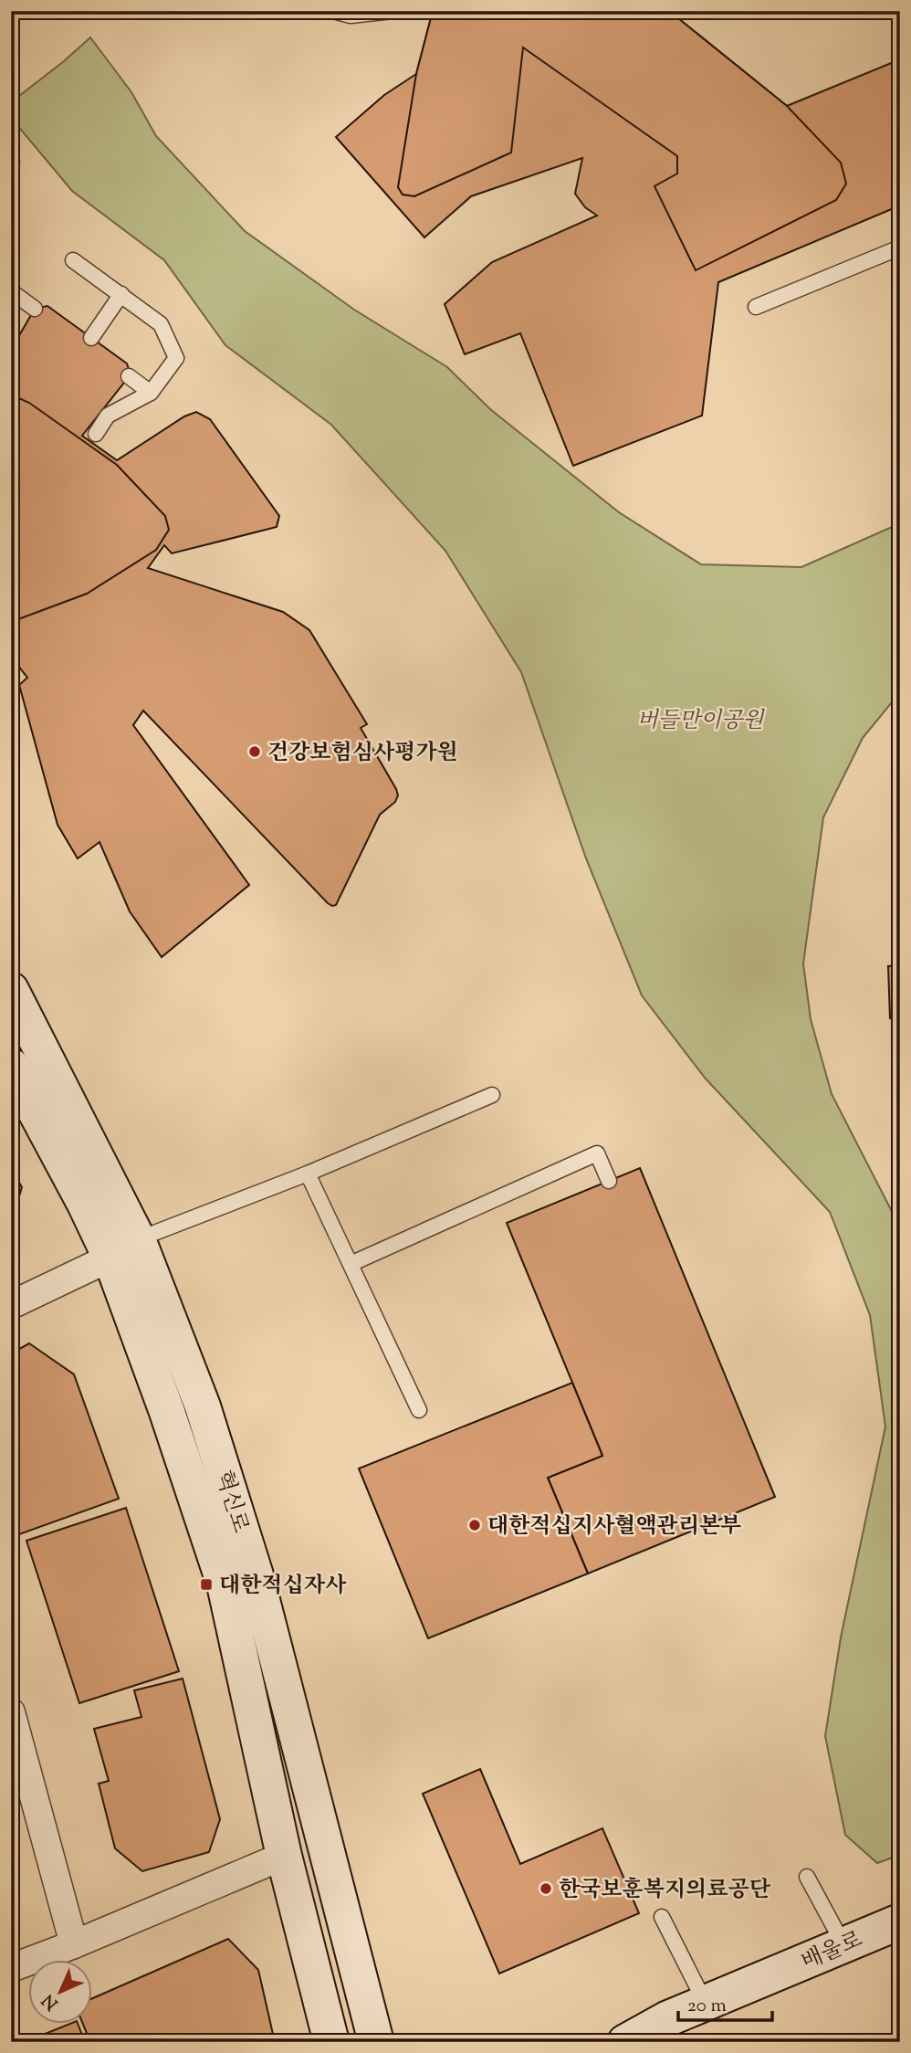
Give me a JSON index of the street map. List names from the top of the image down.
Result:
{
  "streets": {
    "street": ["혁신로", "배울로"]
  },
  "parks": ["버들만이공원"],
  "places": {
    "other": ["건강보험심사평가원", "대한적십지사혈액관리본부", "한국보훈복지의료공단"],
    "transit": ["대한적십자사"]
  },
  "scale_bar": "20 m",
  "north": "bottom left"
}
